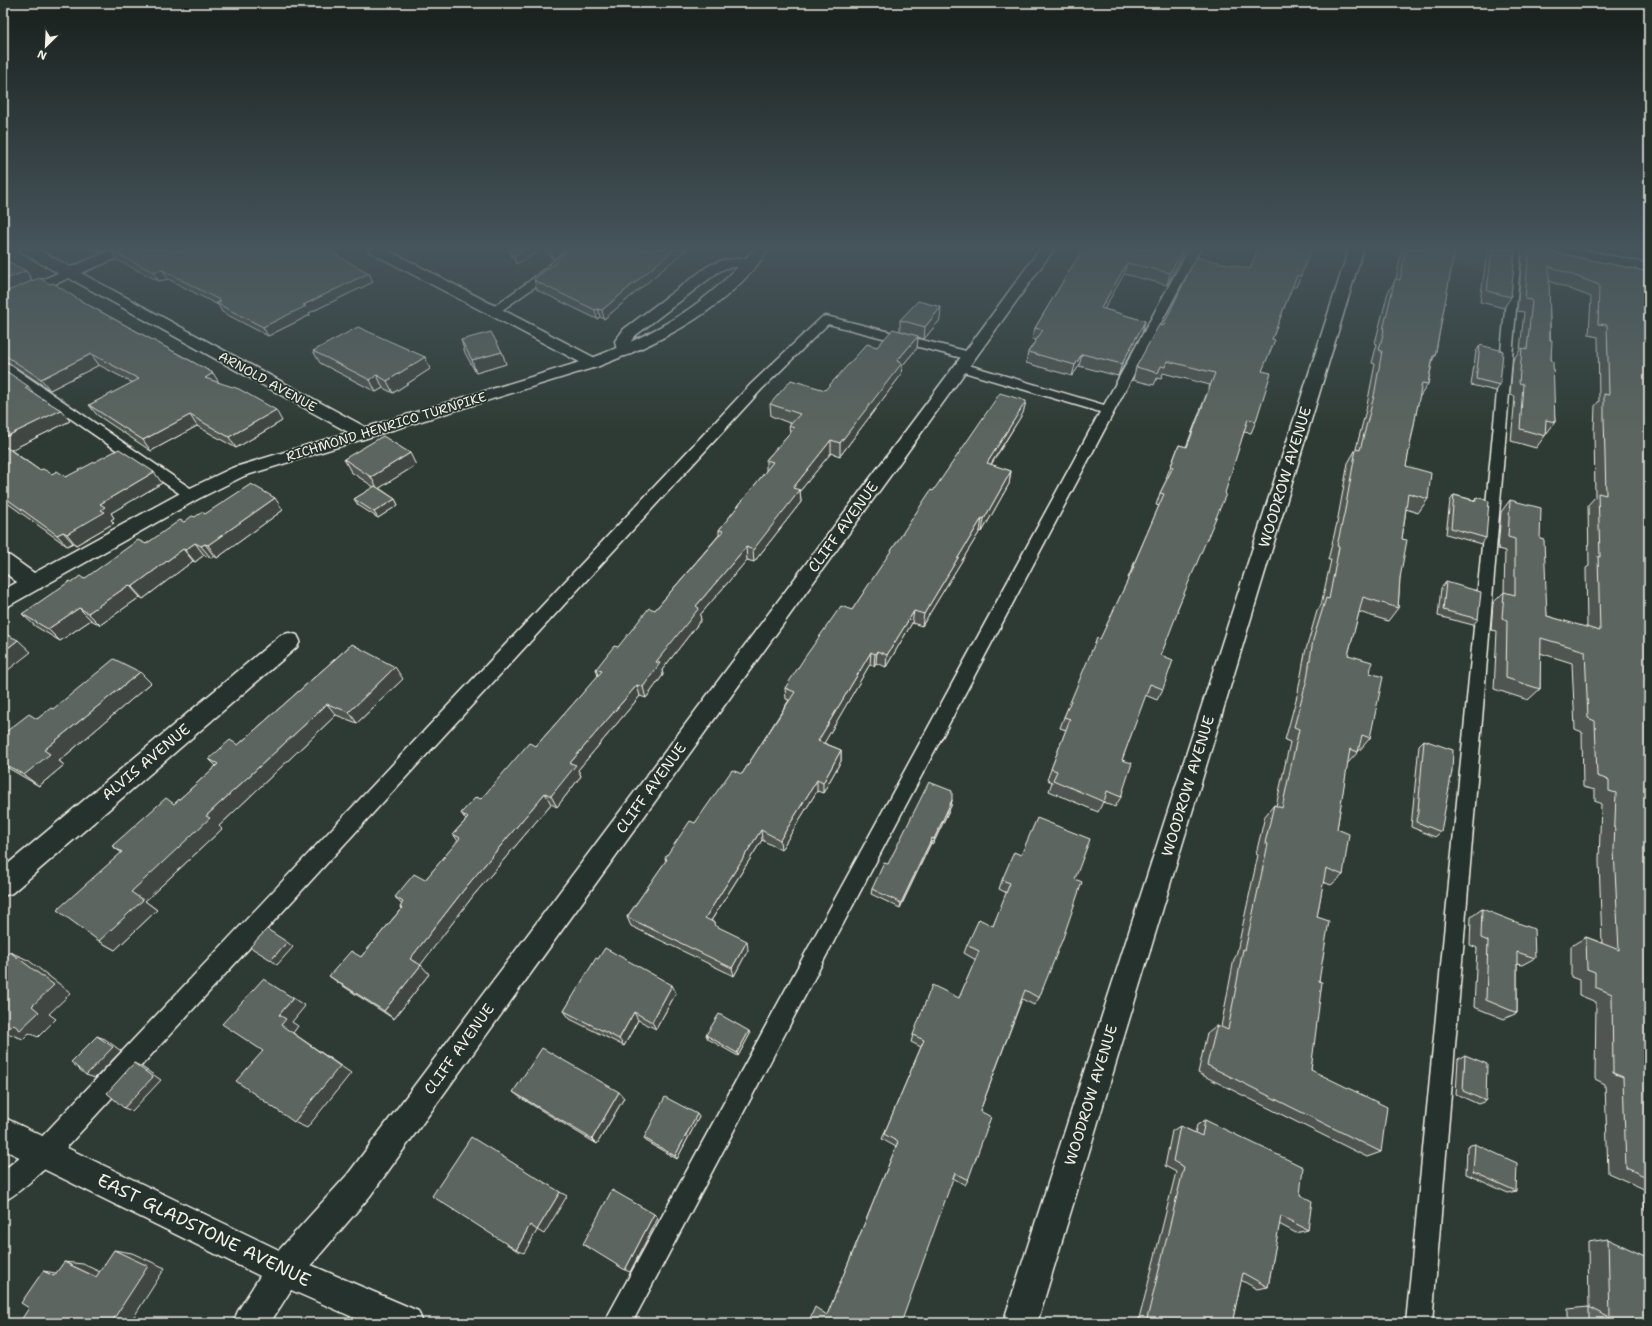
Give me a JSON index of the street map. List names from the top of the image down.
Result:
{
  "streets": {
    "street": [
      "ARNOLD AVENUE",
      "RICHMOND HENRICO TURNPIKE",
      "WOODROW AVENUE",
      "CLIFF AVENUE",
      "ALVIS AVENUE",
      "EAST GLADSTONE AVENUE"
    ]
  },
  "crossings": [
    ["ARNOLD AVENUE", "RICHMOND HENRICO TURNPIKE"],
    ["CLIFF AVENUE", "EAST GLADSTONE AVENUE"]
  ],
  "north": "bottom left"
}
